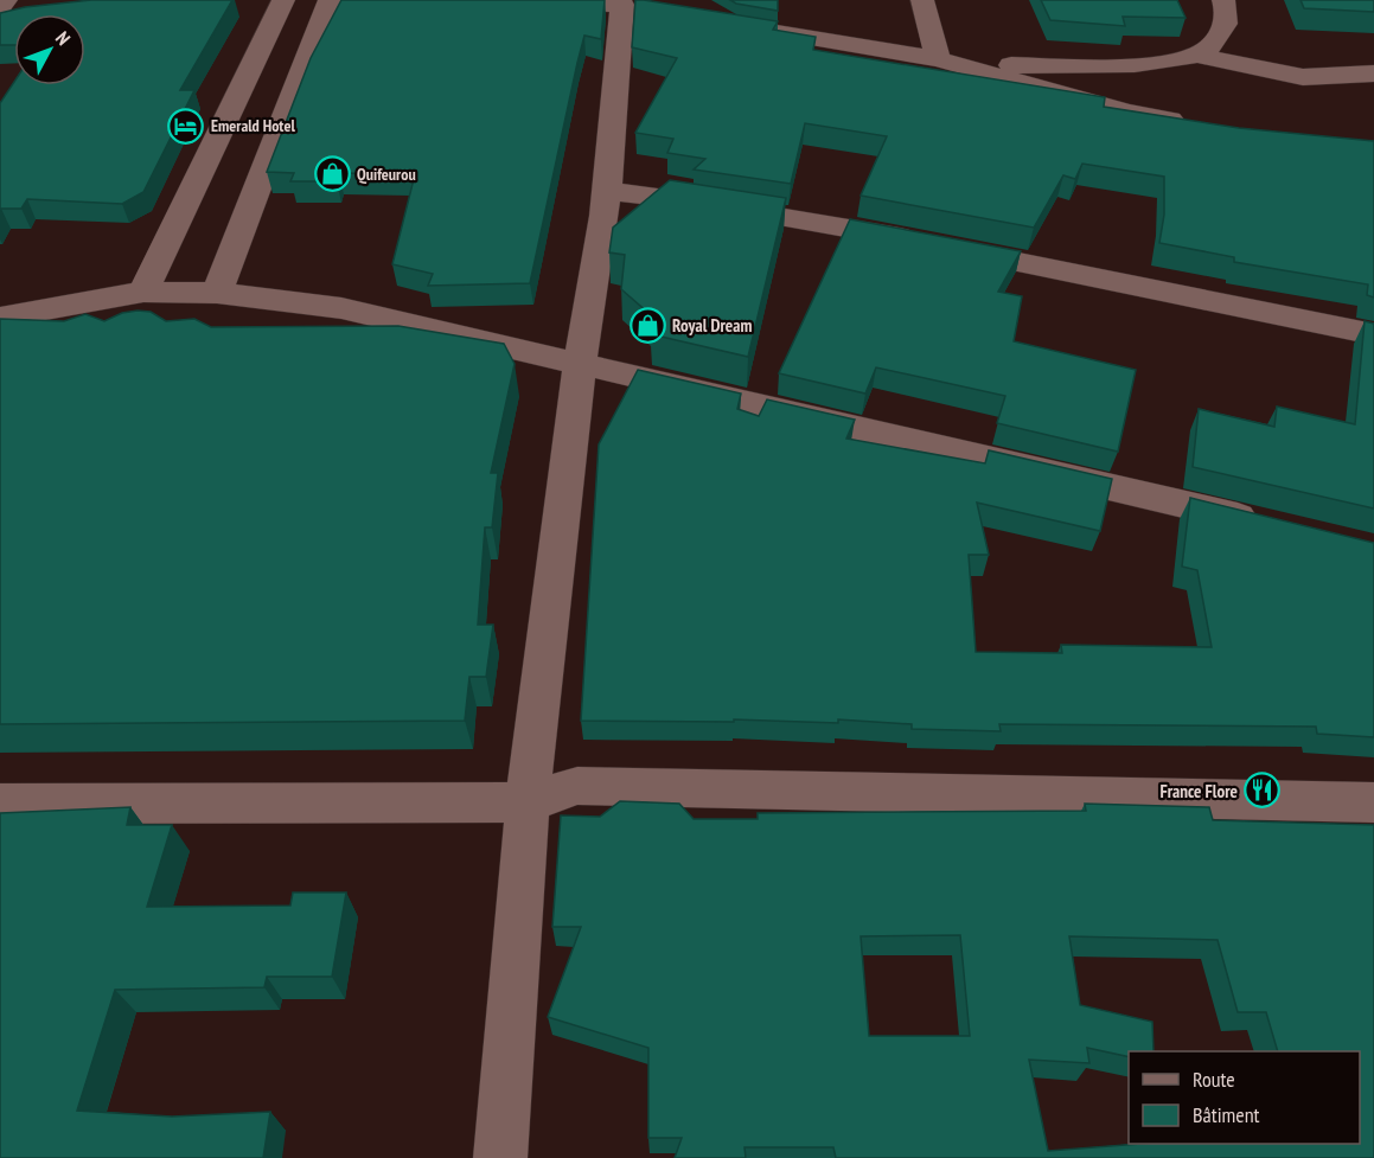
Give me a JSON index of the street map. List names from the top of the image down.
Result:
{
  "places": {
    "hotel": ["Emerald Hotel"],
    "shop": ["Quifeurou", "Royal Dream"],
    "restaurant": ["France Flore"]
  },
  "legend": ["Route", "Bâtiment"],
  "north": "top right"
}
